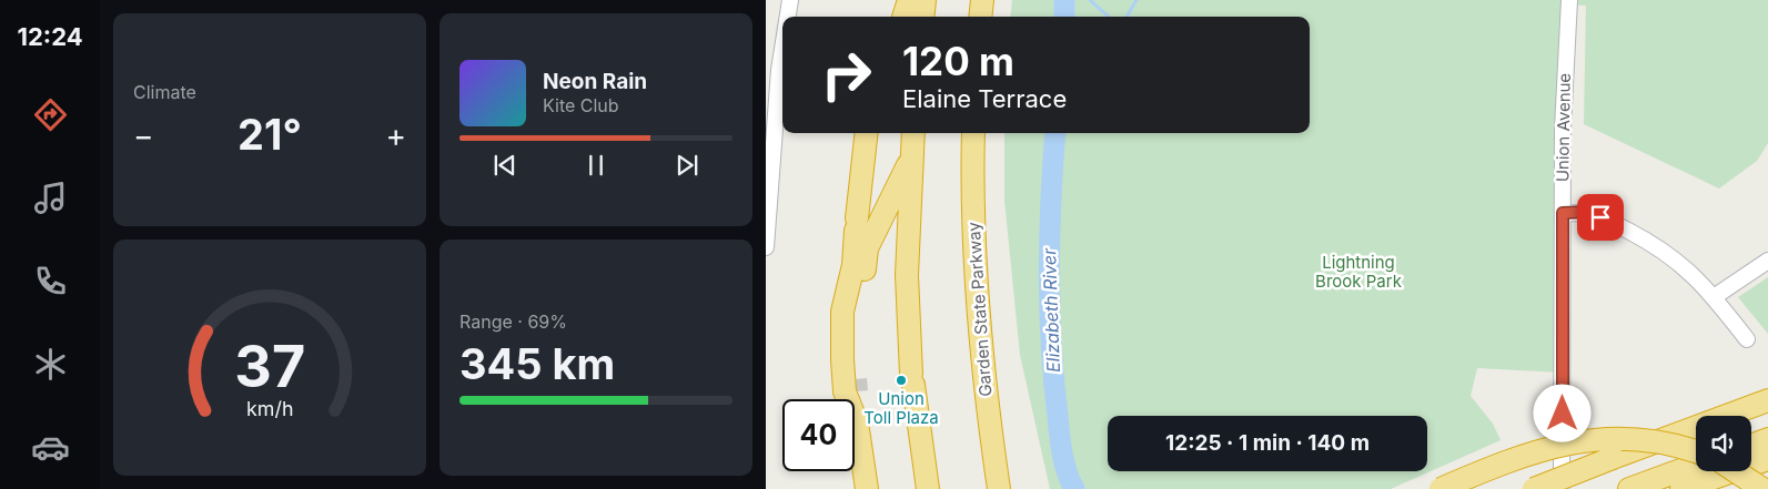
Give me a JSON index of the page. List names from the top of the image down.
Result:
{
  "streets": {
    "highway": ["Garden State Parkway"],
    "street": ["Union Avenue"]
  },
  "water": ["Elizabeth River"],
  "parks": ["Lightning Brook Park"],
  "places": ["Union Toll Plaza"],
  "page": {
    "tabs": "12:24",
    "tile": [
      "Climate",
      ["Range · 69%", "345 km"]
    ],
    "turn": ["120 m", "Elaine Terrace"],
    "song": ["Neon Rain", "Kite Club"],
    "heat": ["−", "21°", "+"],
    "limit": "40",
    "trip": "12:25 · 1 min · 140 m",
    "gauge": ["37", "km/h"]
  }
}
